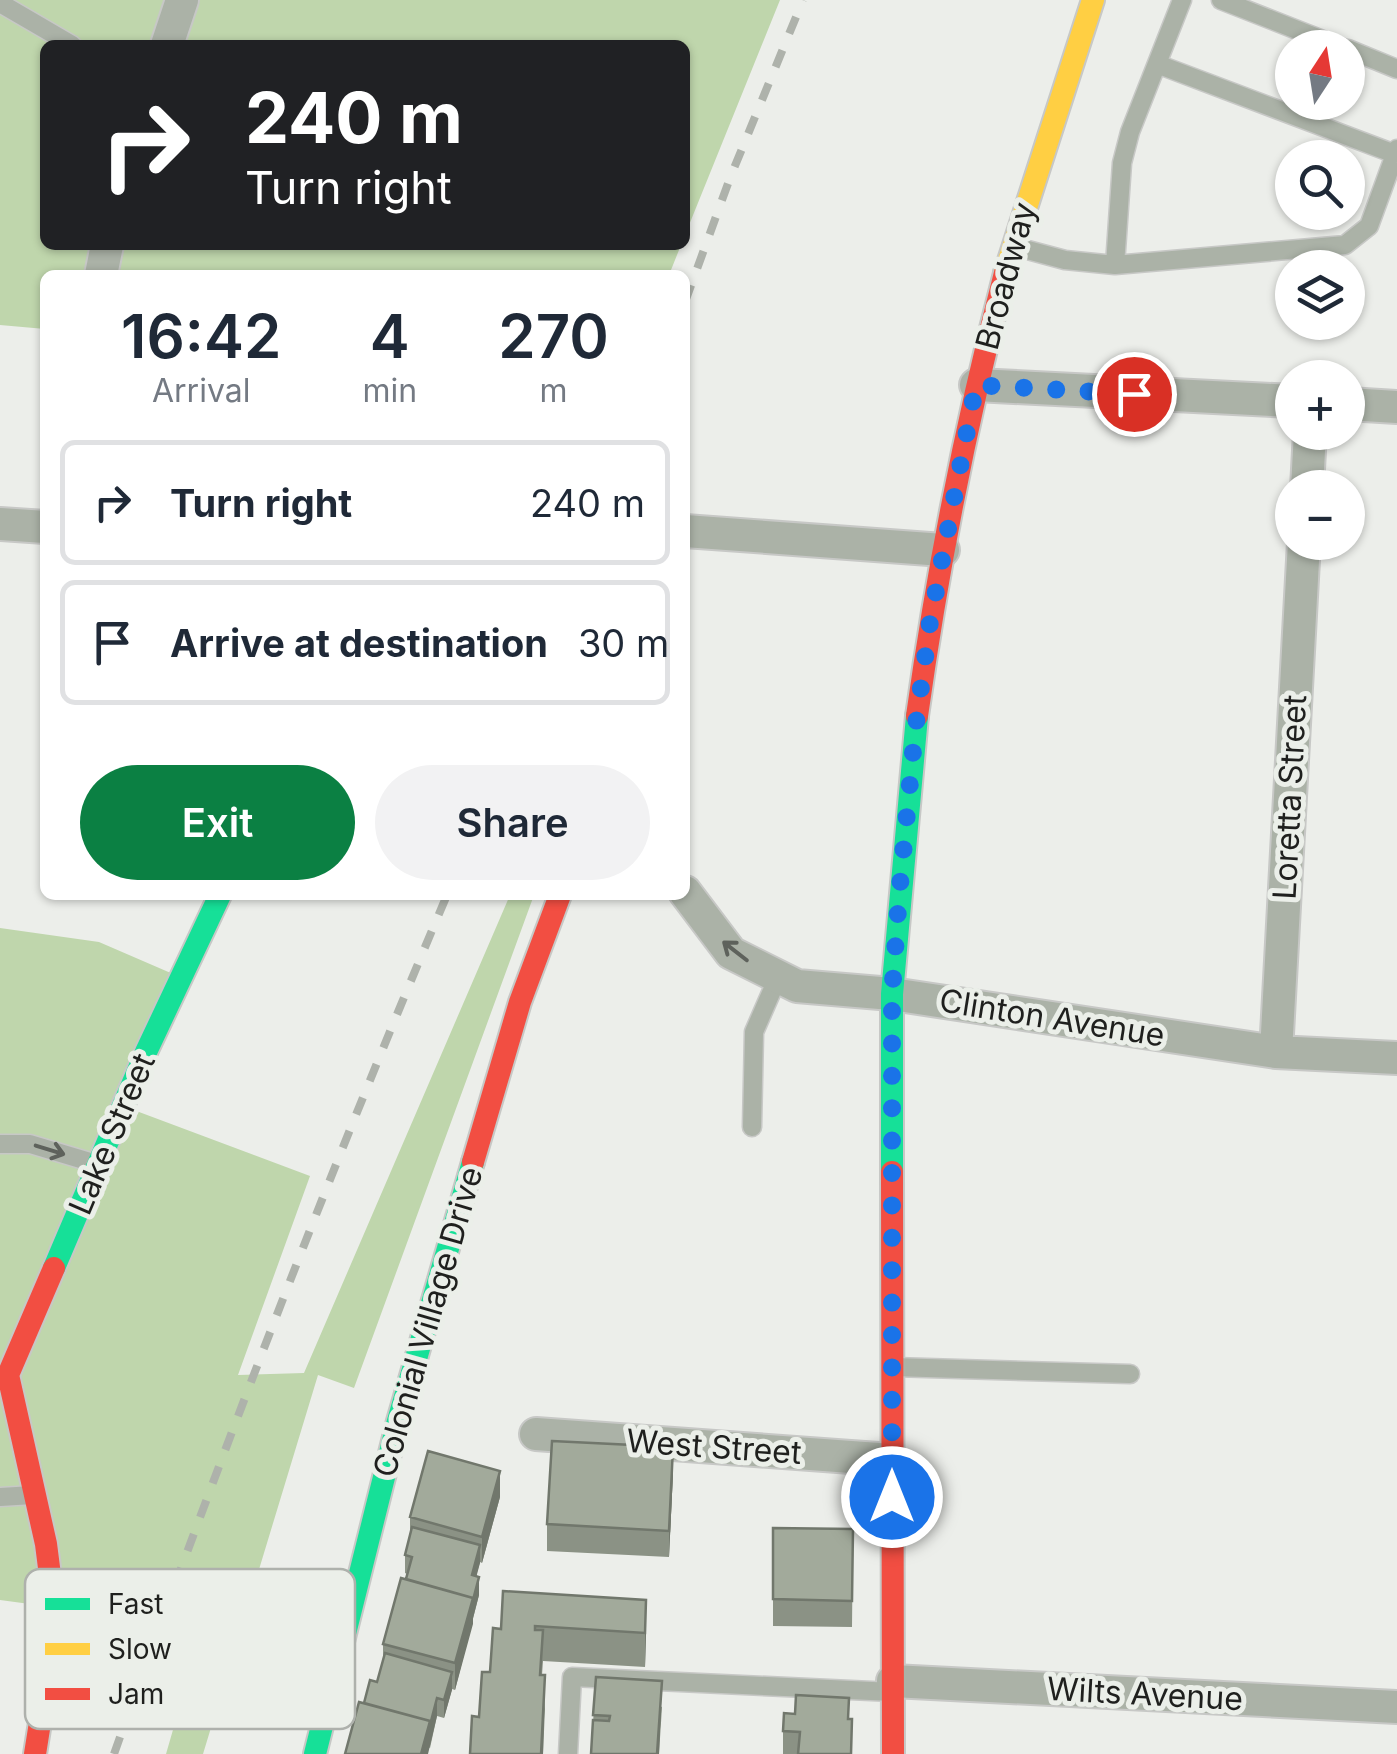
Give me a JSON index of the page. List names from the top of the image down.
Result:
{
  "streets": {
    "street": [
      "Broadway",
      "Loretta Street",
      "Clinton Avenue",
      "Lake Street",
      "Colonial Village Drive",
      "West Street",
      "Wilts Avenue"
    ]
  },
  "crossings": [
    ["Broadway", "Clinton Avenue"],
    ["Broadway", "West Street"],
    ["Broadway", "Wilts Avenue"],
    ["Loretta Street", "Clinton Avenue"]
  ],
  "legend": ["Fast", "Slow", "Jam"],
  "north": "top",
  "page": {
    "map_buttons": ["+", "−"],
    "turn": ["240 m", "Turn right"],
    "eta": [
      "16:42",
      "Arrival",
      "4",
      "min",
      "270",
      "m"
    ],
    "list": [
      {
        "name": "Turn right",
        "value": "240 m"
      },
      {
        "name": "Arrive at destination",
        "value": "30 m"
      }
    ],
    "buttons": ["Exit", "Share"]
  }
}
